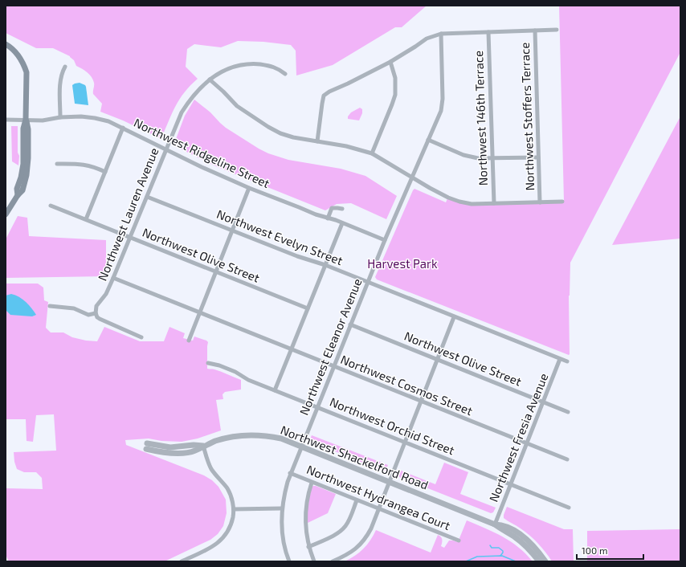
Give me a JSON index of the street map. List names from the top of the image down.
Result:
{
  "streets": {
    "street": [
      "Northwest Stoffers Terrace",
      "Northwest 146th Terrace",
      "Northwest Ridgeline Street",
      "Northwest Lauren Avenue",
      "Northwest Evelyn Street",
      "Northwest Olive Street",
      "Northwest Eleanor Avenue",
      "Northwest Cosmos Street",
      "Northwest Orchid Street",
      "Northwest Fresia Avenue",
      "Northwest Shackelford Road",
      "Northwest Hydrangea Court"
    ]
  },
  "crossings": [
    ["Northwest Ridgeline Street", "Northwest Lauren Avenue"],
    ["Northwest Ridgeline Street", "Northwest Eleanor Avenue"],
    ["Northwest Lauren Avenue", "Northwest Evelyn Street"],
    ["Northwest Lauren Avenue", "Northwest Olive Street"],
    ["Northwest Lauren Avenue", "Northwest Cosmos Street"],
    ["Northwest Evelyn Street", "Northwest Eleanor Avenue"],
    ["Northwest Evelyn Street", "Northwest Fresia Avenue"],
    ["Northwest Olive Street", "Northwest Eleanor Avenue"],
    ["Northwest Olive Street", "Northwest Fresia Avenue"],
    ["Northwest Eleanor Avenue", "Northwest Cosmos Street"],
    ["Northwest Eleanor Avenue", "Northwest Orchid Street"],
    ["Northwest Eleanor Avenue", "Northwest Shackelford Road"],
    ["Northwest Eleanor Avenue", "Northwest Hydrangea Court"],
    ["Northwest Cosmos Street", "Northwest Fresia Avenue"],
    ["Northwest Orchid Street", "Northwest Fresia Avenue"],
    ["Northwest Fresia Avenue", "Northwest Shackelford Road"]
  ],
  "parks": ["Harvest Park"],
  "scale_bar": "100 m"
}
